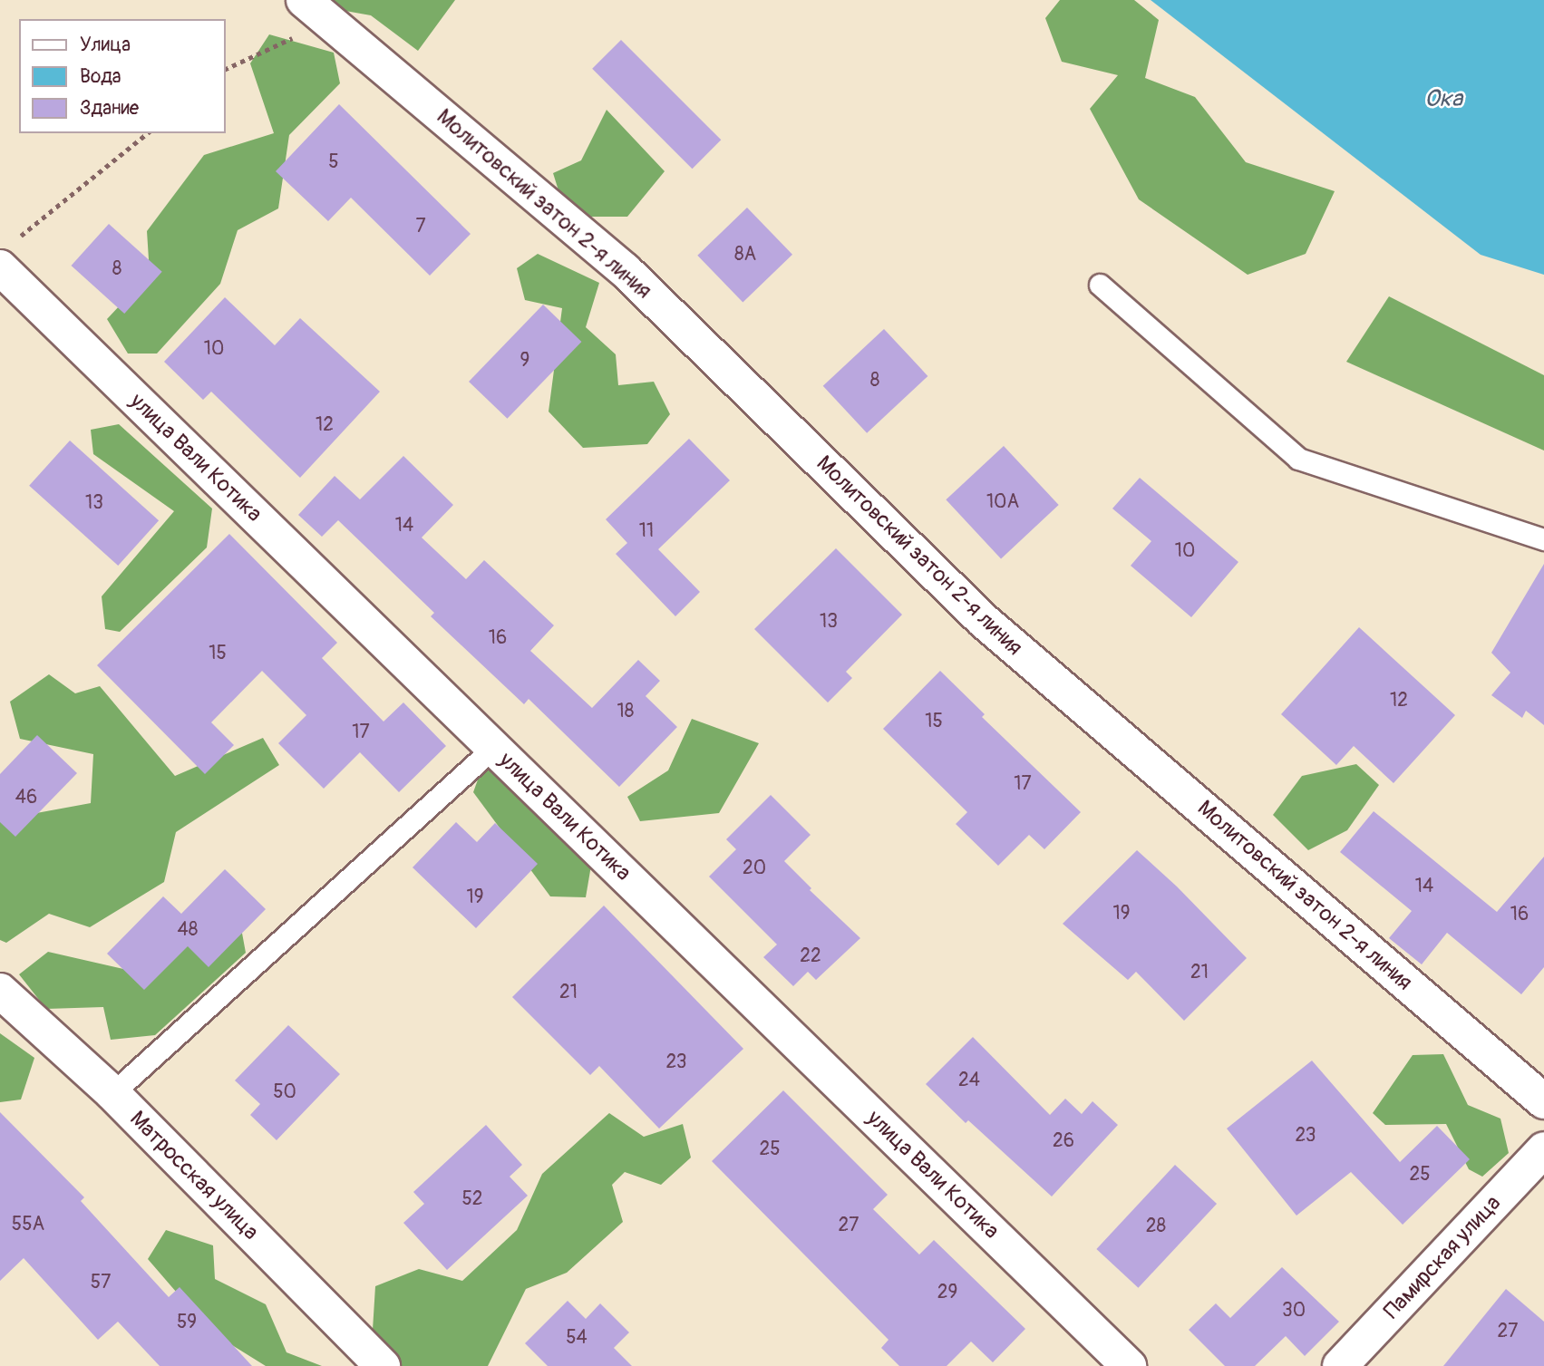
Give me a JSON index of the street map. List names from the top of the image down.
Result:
{
  "streets": {
    "street": [
      "Молитовский затон 2-я линия",
      "улица Вали Котика",
      "Матросская улица",
      "Памирская улица"
    ]
  },
  "water": ["Ока"],
  "house_numbers": [
    "5",
    "7",
    "8А",
    "8",
    "10",
    "9",
    "8",
    "12",
    "10А",
    "13",
    "14",
    "11",
    "10",
    "13",
    "16",
    "15",
    "12",
    "18",
    "15",
    "17",
    "17",
    "46",
    "20",
    "14",
    "19",
    "19",
    "16",
    "48",
    "22",
    "21",
    "21",
    "23",
    "24",
    "50",
    "23",
    "26",
    "25",
    "25",
    "52",
    "55А",
    "27",
    "28",
    "57",
    "29",
    "30",
    "59",
    "27",
    "54"
  ],
  "legend": ["Улица", "Вода", "Здание"]
}
